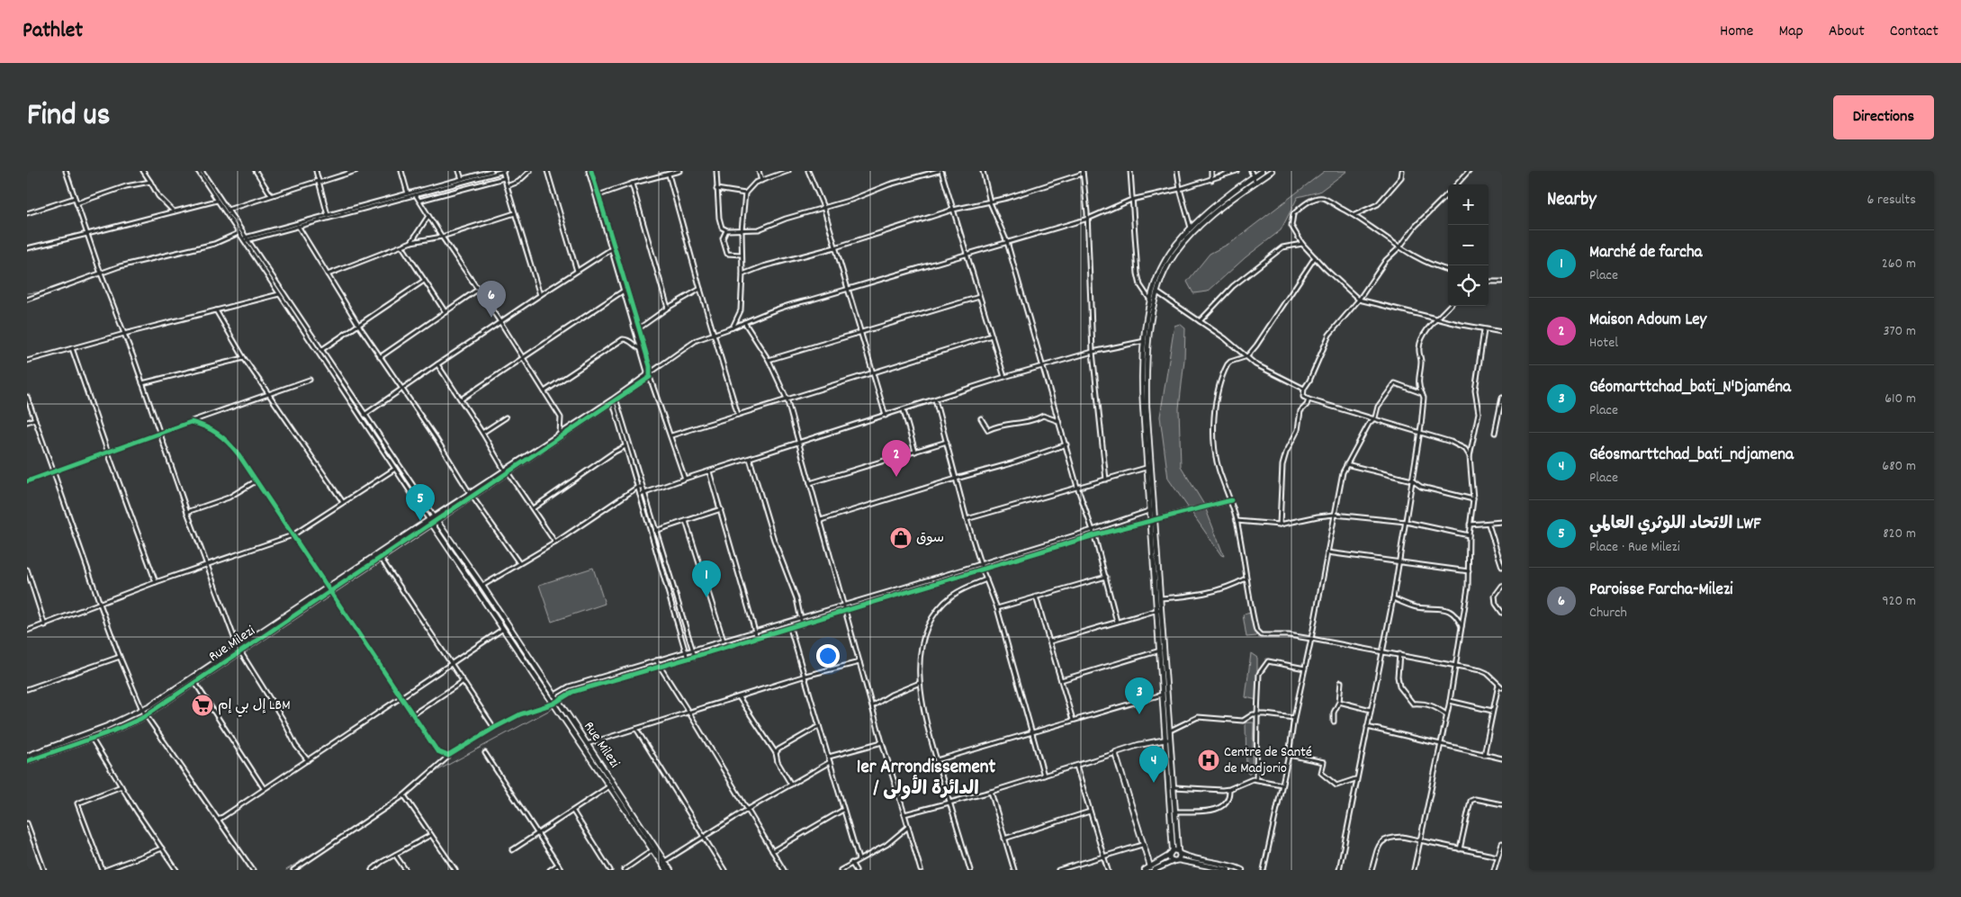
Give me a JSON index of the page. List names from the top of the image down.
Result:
{
  "streets": {
    "street": ["Rue Milezi"]
  },
  "districts": ["1er Arrondissement / الدائرة الأولى"],
  "places": {
    "shop": ["سوق"],
    "supermarket": ["إل بي إم LBM"],
    "hospital": ["Centre de Santé de Madjorio"]
  },
  "page": {
    "header": "Pathlet",
    "nav": [
      "Home",
      "Map",
      "About",
      "Contact"
    ],
    "title": "Find us",
    "buttons": "Directions",
    "heading": ["Nearby", "6 results"],
    "map_buttons": ["+", "−"],
    "list": [
      {
        "mark": "1",
        "name": "Marché de farcha",
        "note": "Place",
        "value": "260 m"
      },
      {
        "mark": "2",
        "name": "Maison Adoum Ley",
        "note": "Hotel",
        "value": "370 m"
      },
      {
        "mark": "3",
        "name": "Géomarttchad_bati_N'Djaména",
        "note": "Place",
        "value": "610 m"
      },
      {
        "mark": "4",
        "name": "Géosmarttchad_bati_ndjamena",
        "note": "Place",
        "value": "680 m"
      },
      {
        "mark": "5",
        "name": "الاتحاد اللوثري العالمي LWF",
        "note": "Place · Rue Milezi",
        "value": "820 m"
      },
      {
        "mark": "6",
        "name": "Paroisse Farcha-Milezi",
        "note": "Church",
        "value": "920 m"
      }
    ],
    "pins": [
      "6",
      "2",
      "5",
      "1",
      "3",
      "4"
    ]
  }
}
